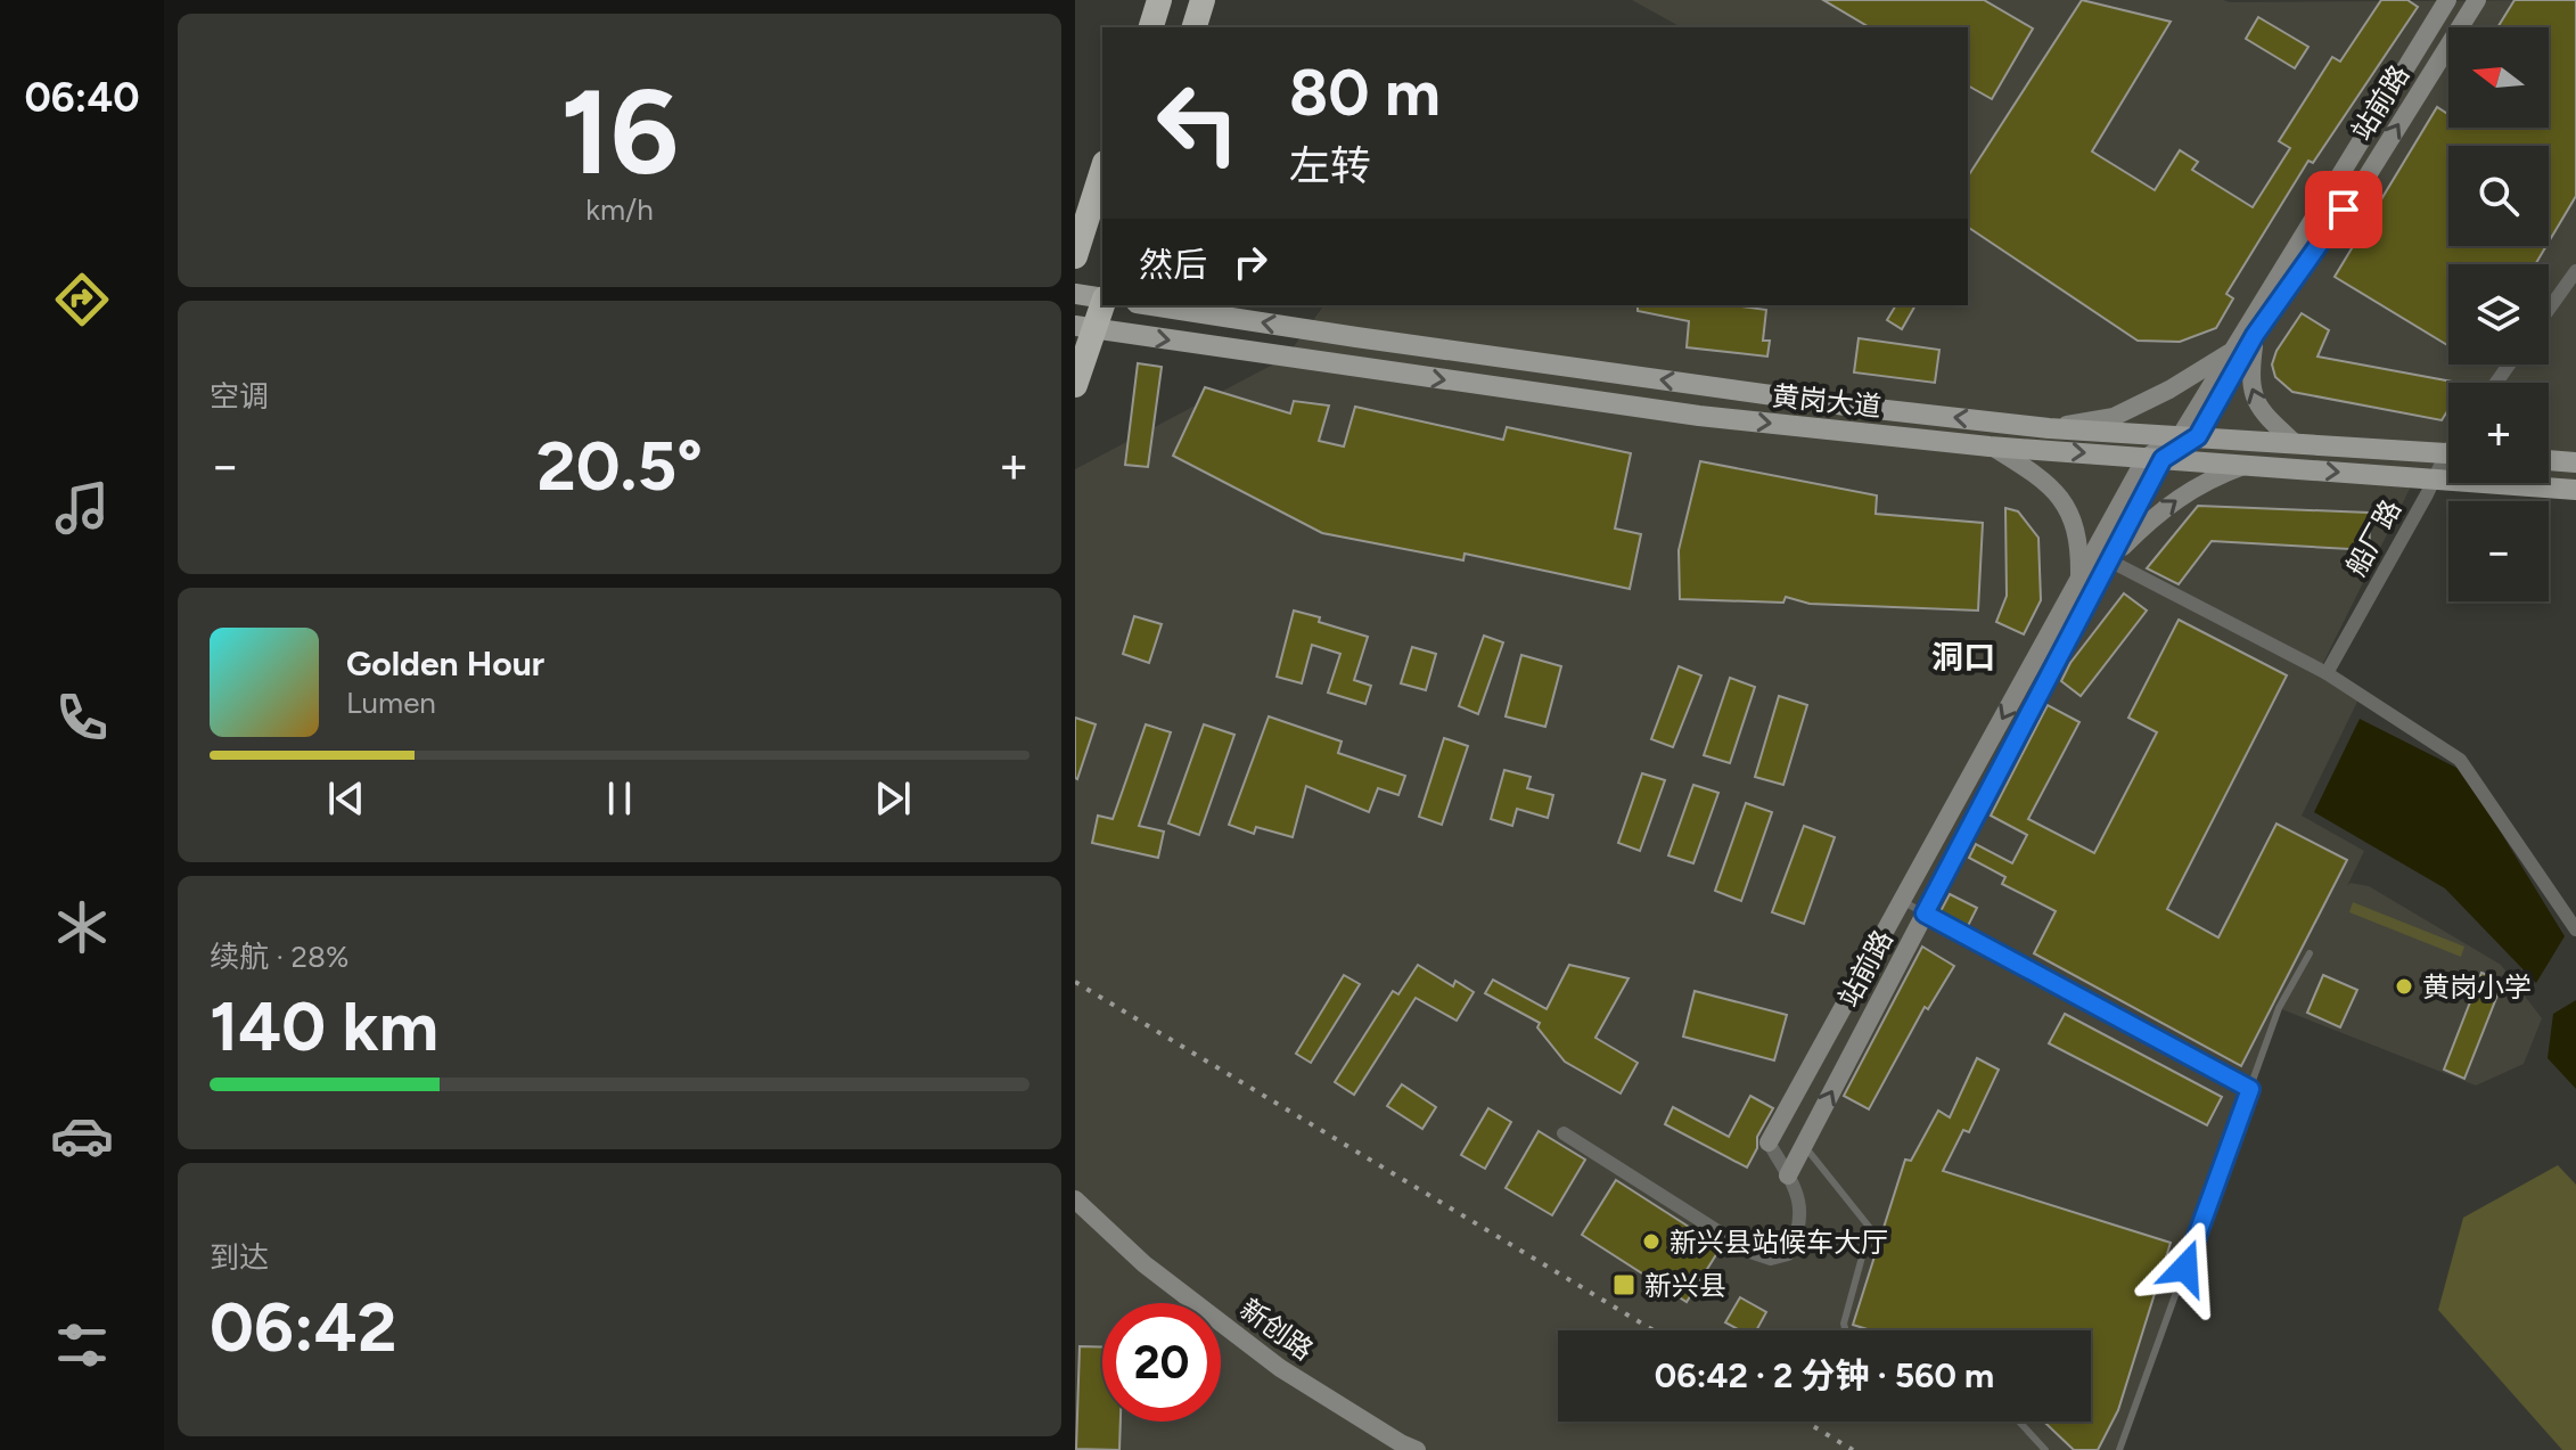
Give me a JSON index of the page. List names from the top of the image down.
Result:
{
  "streets": {
    "main road": ["黄岗大道"],
    "street": ["站前路", "船厂路", "新创路"]
  },
  "crossings": [
    ["站前路", "黄岗大道"],
    ["黄岗大道", "船厂路"]
  ],
  "districts": ["洞口"],
  "places": {
    "other": ["黄岗小学", "新兴县站候车大厅"],
    "transit": ["新兴县"]
  },
  "north": "left",
  "page": {
    "tabs": "06:40",
    "tile": [
      ["16", "km/h"],
      "空调",
      ["续航 · 28%", "140 km"],
      ["到达", "06:42"]
    ],
    "map_buttons": ["+", "−"],
    "turn": ["80 m", "左转"],
    "then": "然后",
    "heat": ["−", "20.5°", "+"],
    "song": ["Golden Hour", "Lumen"],
    "limit": "20",
    "trip": "06:42 · 2 分钟 · 560 m"
  }
}
